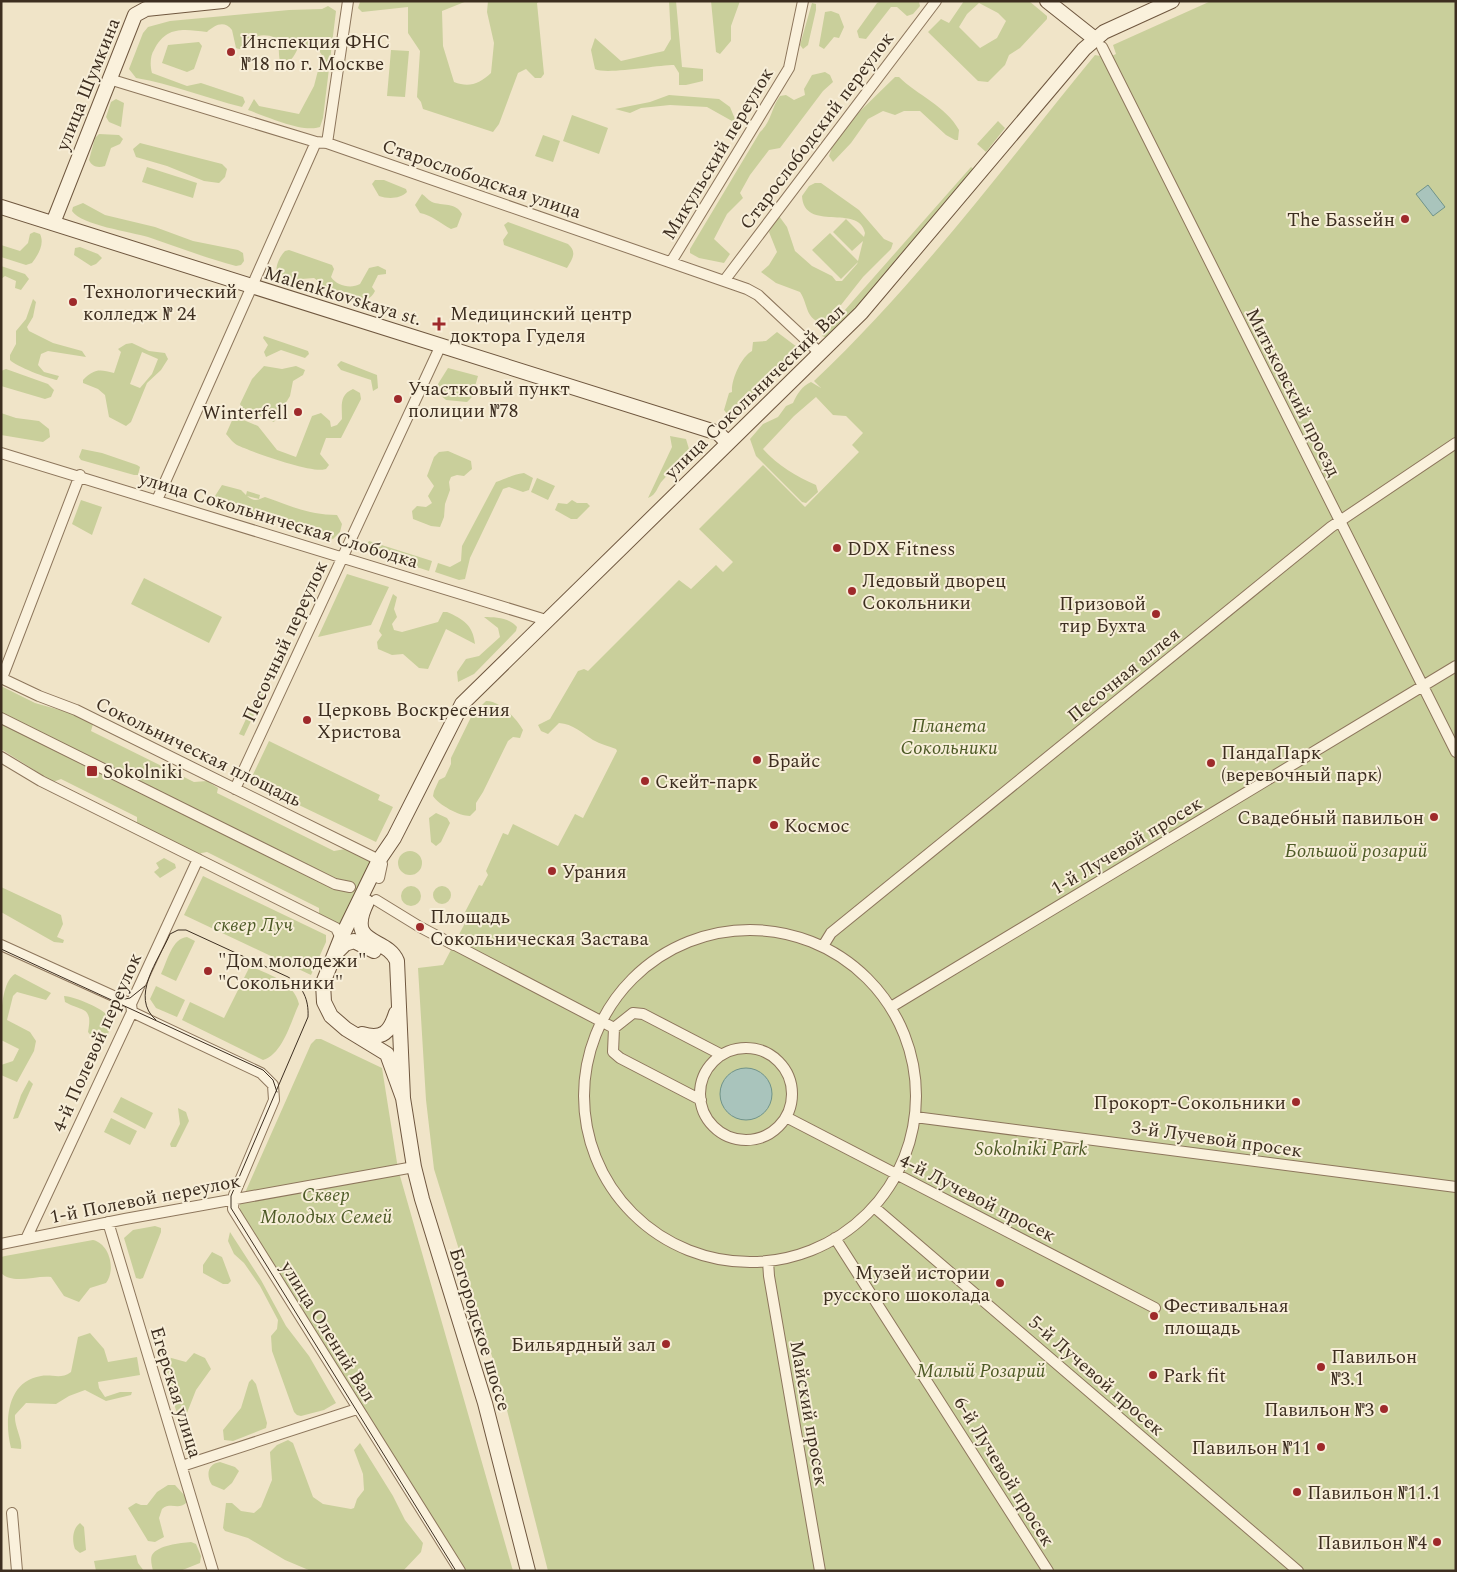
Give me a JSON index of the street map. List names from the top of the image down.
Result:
{
  "streets": {
    "main road": [
      "улица Шумкина",
      "Malenkkovskaya st.",
      "улица Сокольнический Вал",
      "Богородское шоссе"
    ],
    "street": [
      "Старослободский переулок",
      "Микульский переулок",
      "Старослободская улица",
      "Митьковский проезд",
      "улица Сокольническая Слободка",
      "Песочный переулок",
      "Песочная аллея",
      "Сокольническая площадь",
      "1-й Лучевой просек",
      "4-й Полевой переулок",
      "3-й Лучевой просек",
      "4-й Лучевой просек",
      "1-й Полевой переулок",
      "улица Олений Вал",
      "5-й Лучевой просек",
      "Егерская улица",
      "Майский просек",
      "6-й Лучевой просек"
    ]
  },
  "crossings": [
    ["улица Шумкина", "Старослободская улица"],
    ["улица Шумкина", "Malenkkovskaya st."],
    ["Старослободский переулок", "Старослободская улица"],
    ["Микульский переулок", "Старослободская улица"],
    ["Старослободская улица", "улица Сокольнический Вал"],
    ["Malenkkovskaya st.", "улица Сокольнический Вал"],
    ["Malenkkovskaya st.", "Песочный переулок"],
    ["улица Сокольнический Вал", "Митьковский проезд"],
    ["улица Сокольнический Вал", "улица Сокольническая Слободка"],
    ["улица Сокольнический Вал", "Сокольническая площадь"],
    ["улица Сокольнический Вал", "Богородское шоссе"],
    ["Митьковский проезд", "Песочная аллея"],
    ["Митьковский проезд", "1-й Лучевой просек"],
    ["улица Сокольническая Слободка", "Песочный переулок"],
    ["Песочный переулок", "Сокольническая площадь"],
    ["4-й Полевой переулок", "1-й Полевой переулок"],
    ["1-й Полевой переулок", "Богородское шоссе"],
    ["1-й Полевой переулок", "улица Олений Вал"],
    ["1-й Полевой переулок", "Егерская улица"]
  ],
  "parks": [
    "Планета Сокольники",
    "Большой розарий",
    "сквер Луч",
    "Sokolniki Park",
    "Сквер Молодых Семей",
    "Малый Розарий"
  ],
  "places": {
    "other": [
      "Инспекция ФНС №18 по г. Москве",
      "The Баssейн",
      "Технологический колледж № 24",
      "Участковый пункт полиции №78",
      "Winterfell",
      "DDX Fitness",
      "Ледовый дворец Сокольники",
      "Призовой тир Бухта",
      "Церковь Воскресения Христова",
      "Брайс",
      "ПандаПарк (веревочный парк)",
      "Скейт-парк",
      "Свадебный павильон",
      "Космос",
      "Урания",
      "Площадь Сокольническая Застава",
      "\"Дом молодежи\" \"Сокольники\"",
      "Прокорт-Сокольники",
      "Музей истории русского шоколада",
      "Фестивальная площадь",
      "Бильярдный зал",
      "Павильон №3.1",
      "Park fit",
      "Павильон №3",
      "Павильон №11",
      "Павильон №11.1",
      "Павильон №4"
    ],
    "health": ["Медицинский центр доктора Гуделя"],
    "transit": ["Sokolniki"]
  }
}
